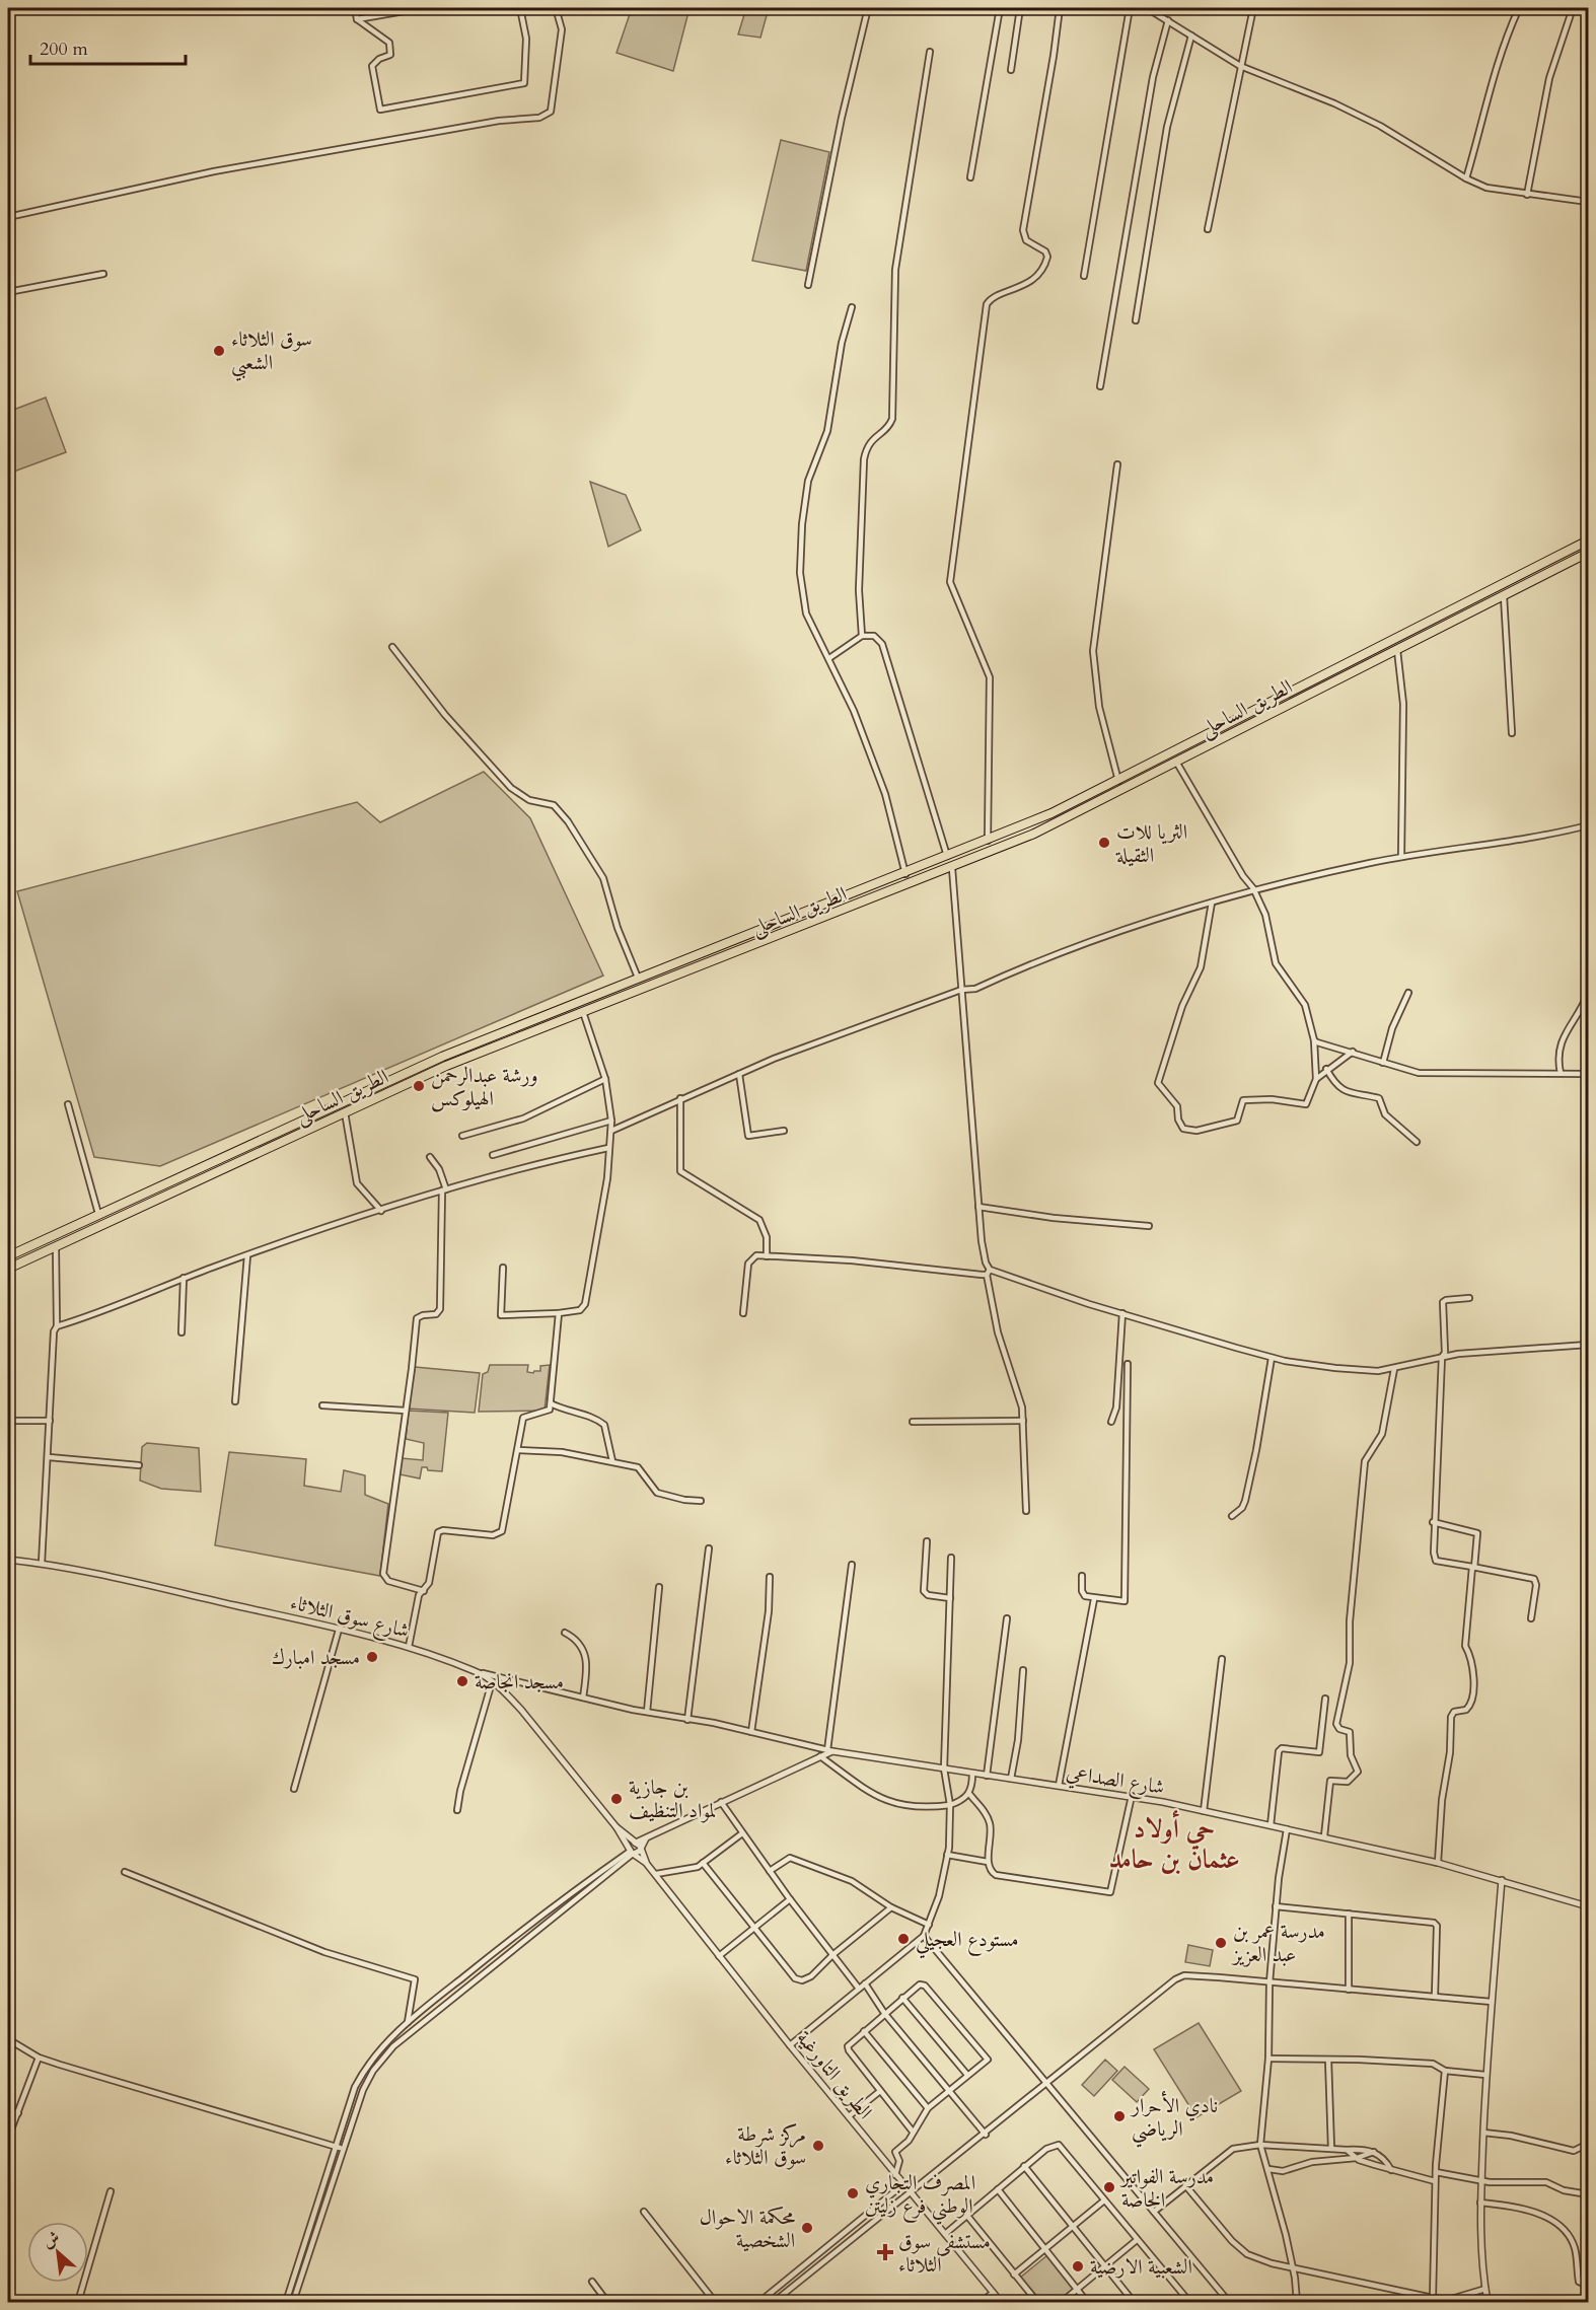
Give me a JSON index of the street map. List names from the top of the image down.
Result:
{
  "streets": {
    "highway": ["الطريق الساحلى"],
    "street": ["شارع سوق الثلاثاء", "شارع الصداعي", "الطريق التاورغية"]
  },
  "districts": ["حي أولاد عثمان بن حامد"],
  "places": {
    "other": [
      "سوق الثلاثاء الشعبي",
      "الثريا للات الثقيلة",
      "ورشة عبدالرحمن الهيلوكس",
      "مسجد امبارك",
      "مسجد انجاصة",
      "بن جازية لمواد التنظيف",
      "مستودع العجيلي",
      "مدرسة عمر بن عبد العزيز",
      "نادي الأحرار الرياضي",
      "مركز شرطة سوق الثلاثاء",
      "مدرسة الفواتير الخاصة",
      "المصرف التجاري الوطني فرع زليتن",
      "محكمة الاحوال الشخصية",
      "الشعبية الارضية"
    ],
    "health": ["مستشفى سوق الثلاثاء"]
  },
  "scale_bar": "200 m",
  "north": "top left"
}
